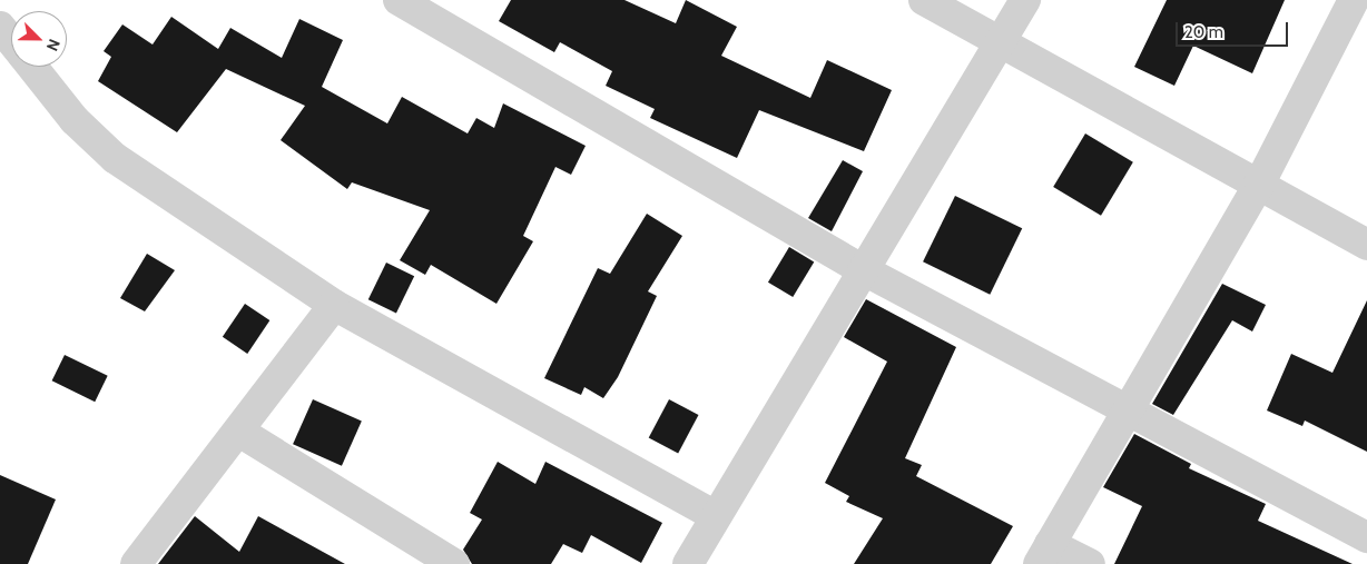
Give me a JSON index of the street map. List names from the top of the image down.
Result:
{
  "scale_bar": "20 m",
  "north": "bottom right"
}
